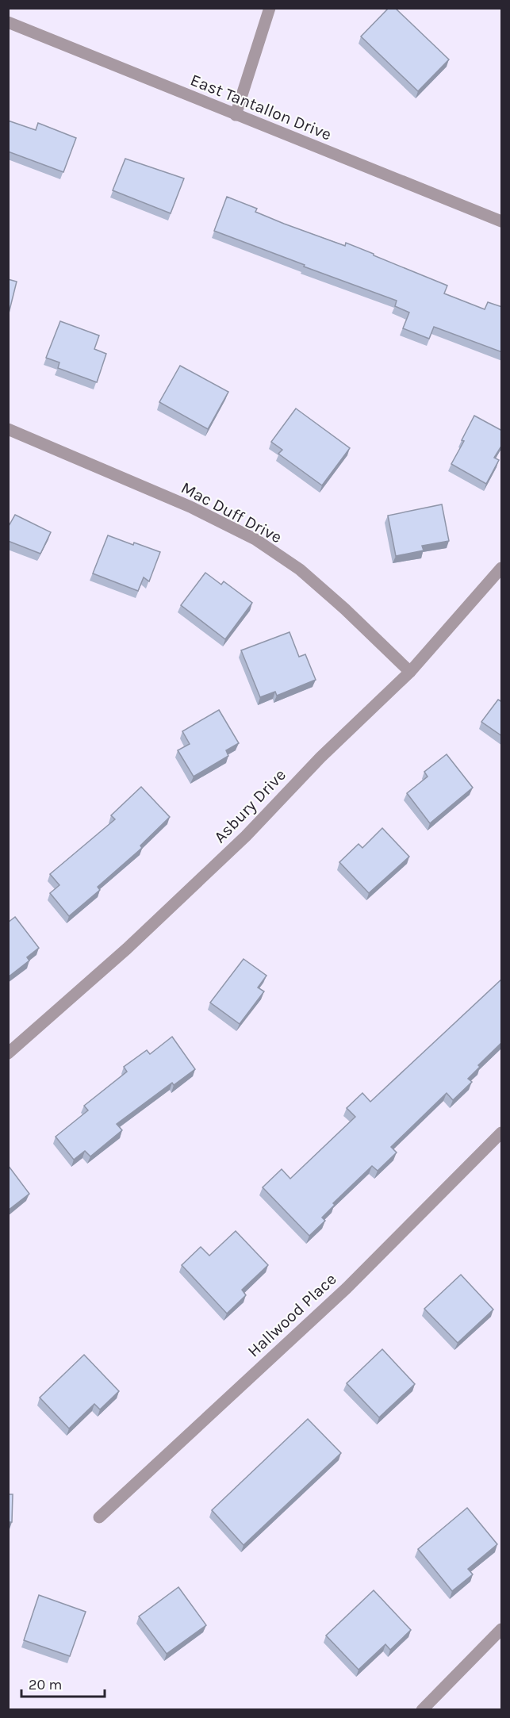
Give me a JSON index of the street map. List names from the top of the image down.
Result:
{
  "streets": {
    "street": [
      "East Tantallon Drive",
      "Mac Duff Drive",
      "Asbury Drive",
      "Hallwood Place"
    ]
  },
  "crossings": [
    ["Mac Duff Drive", "Asbury Drive"]
  ],
  "scale_bar": "20 m"
}
